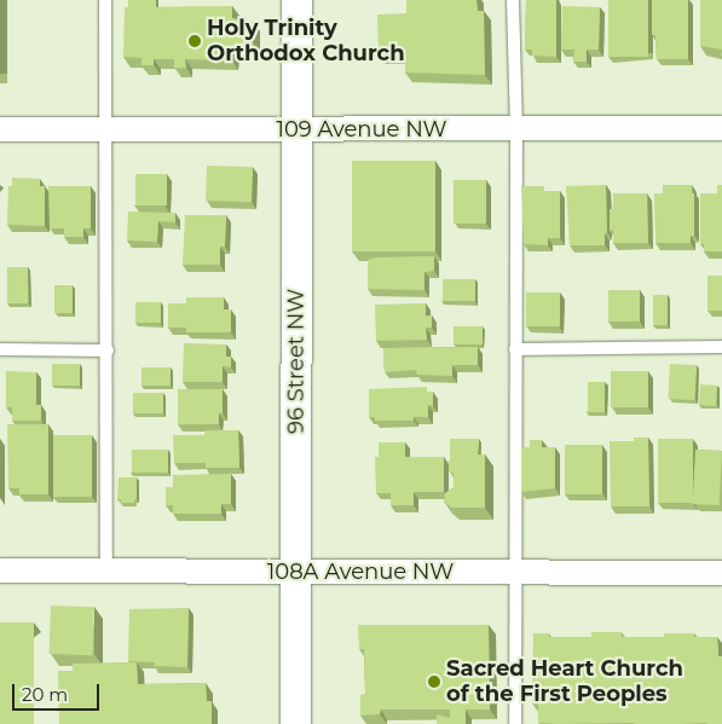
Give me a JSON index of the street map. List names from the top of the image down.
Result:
{
  "streets": {
    "street": ["109 Avenue NW", "96 Street NW", "108A Avenue NW"]
  },
  "crossings": [
    ["109 Avenue NW", "96 Street NW"],
    ["96 Street NW", "108A Avenue NW"]
  ],
  "places": ["Holy Trinity Orthodox Church", "Sacred Heart Church of the First Peoples"],
  "scale_bar": "20 m"
}
